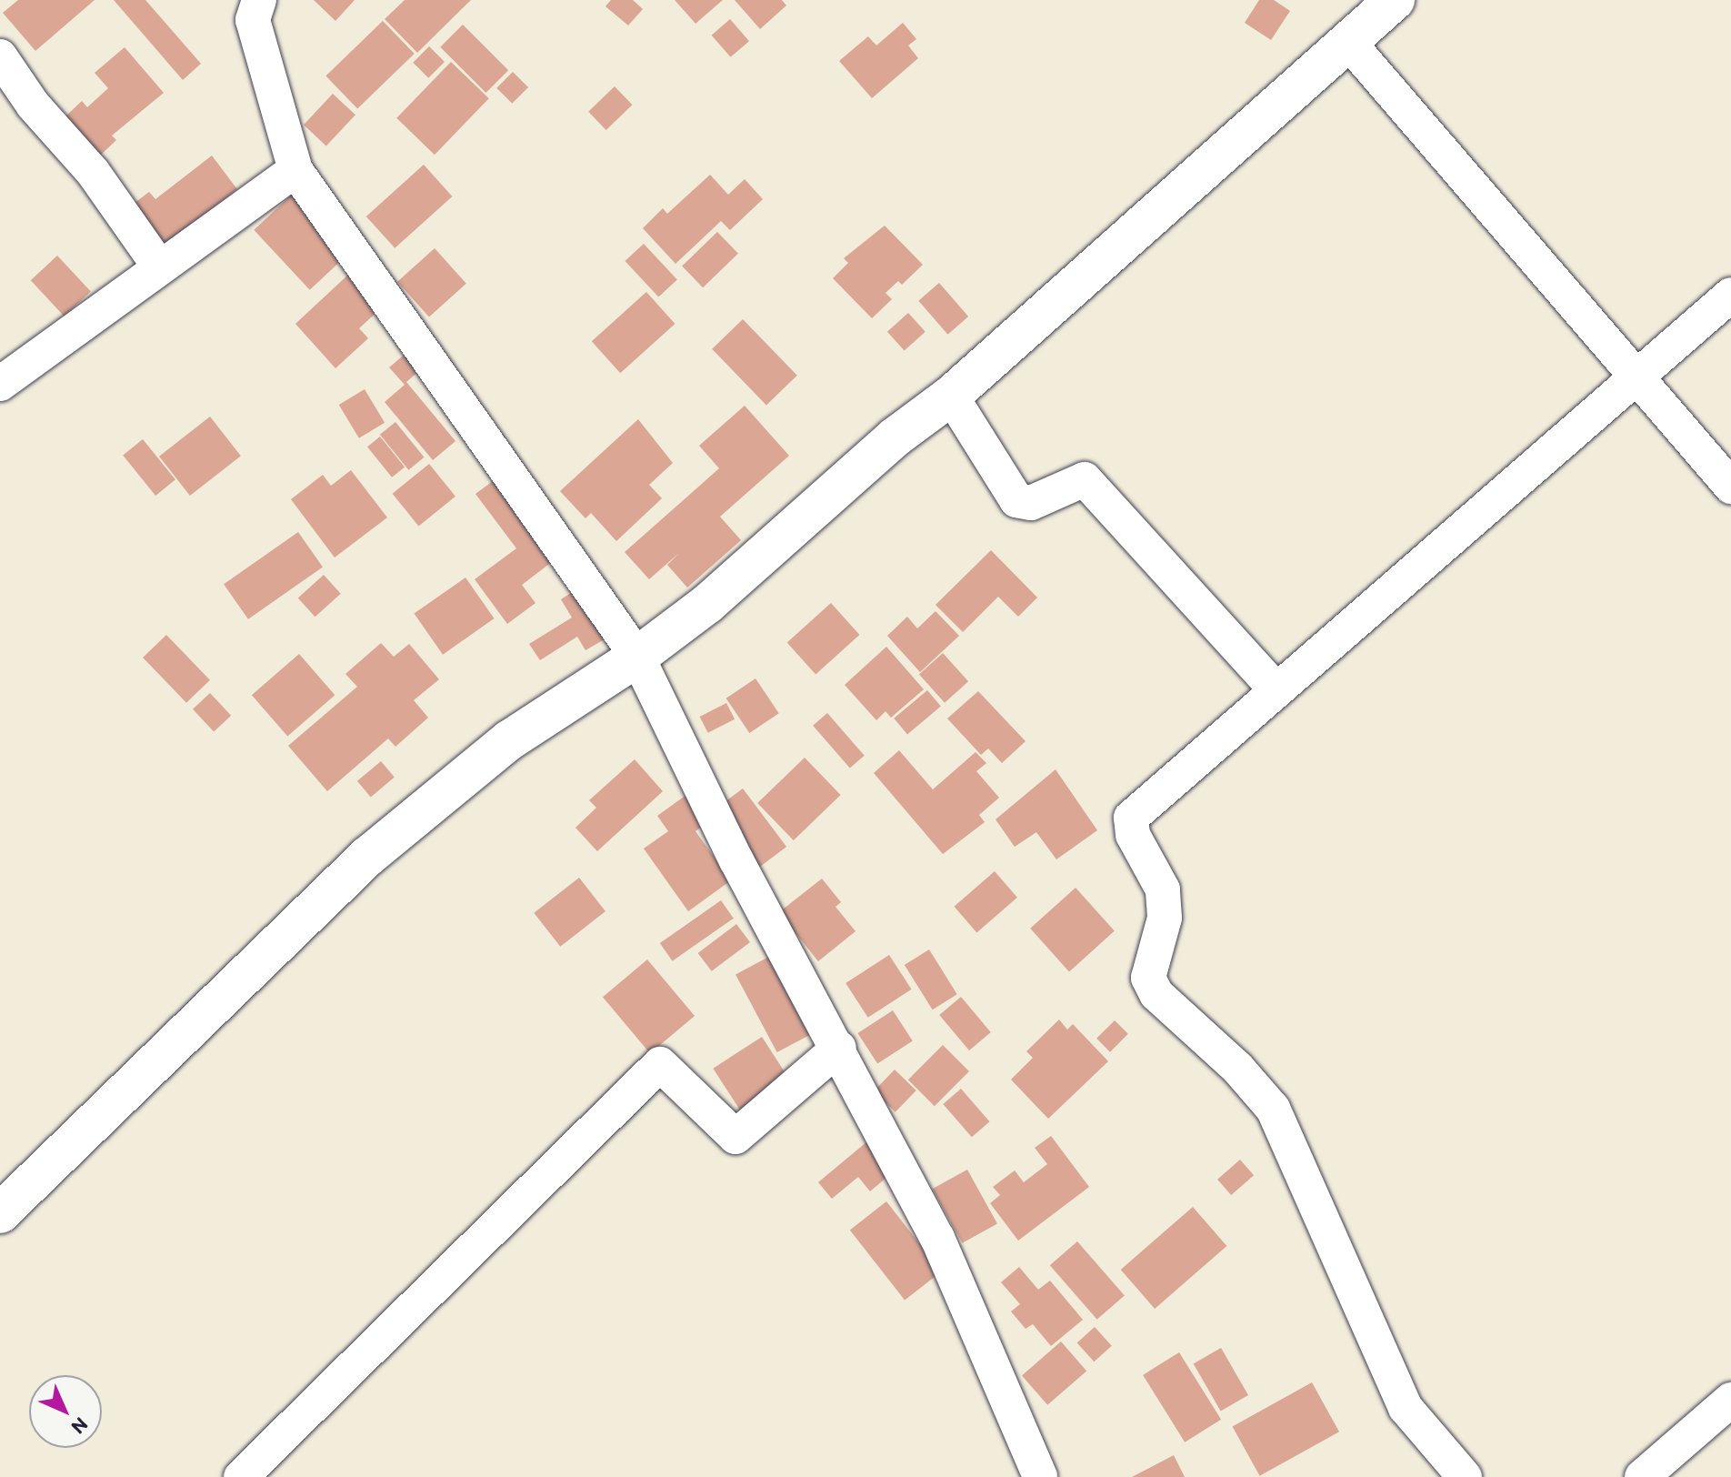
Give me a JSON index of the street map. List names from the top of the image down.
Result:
{
  "north": "bottom right"
}
